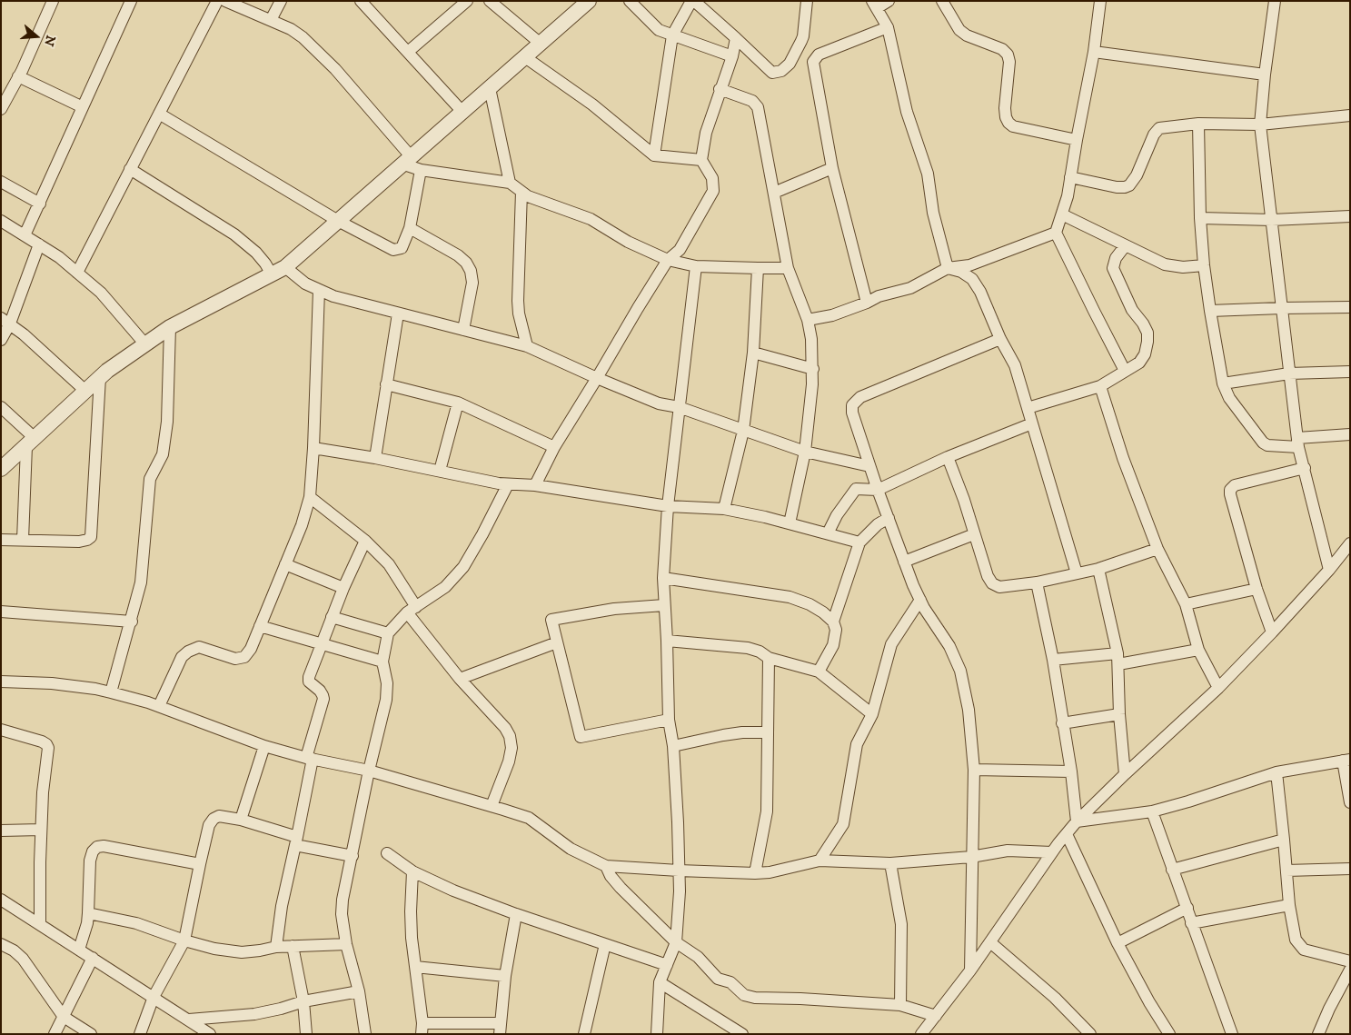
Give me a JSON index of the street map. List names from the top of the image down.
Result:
{
  "north": "right"
}
